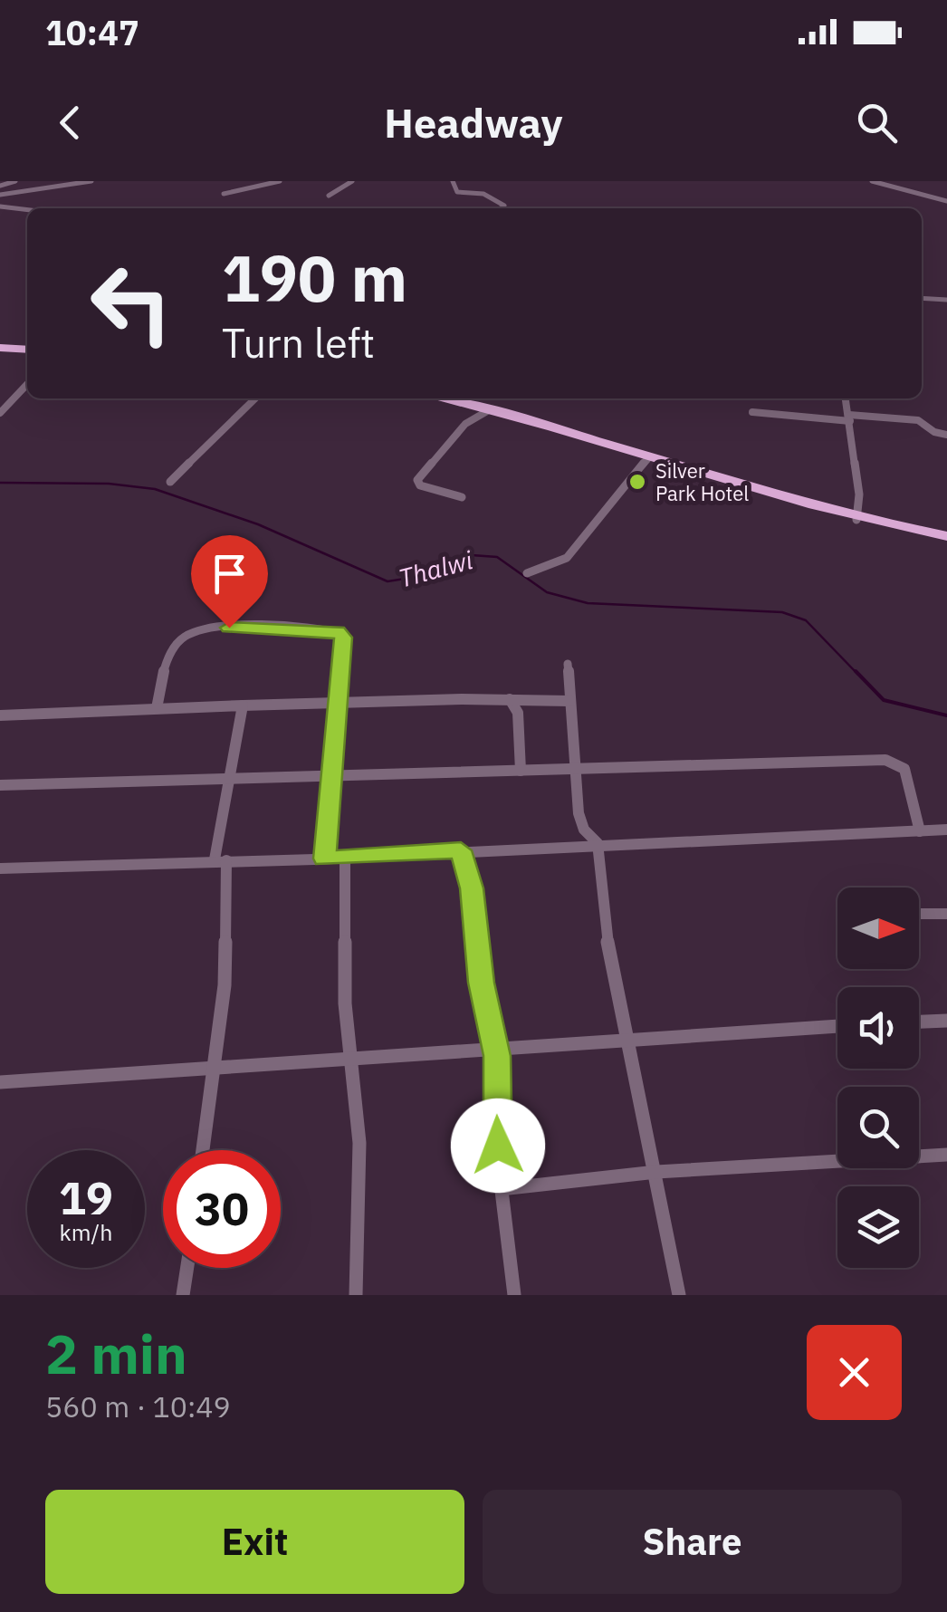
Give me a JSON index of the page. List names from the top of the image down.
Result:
{
  "water": ["Thalwi"],
  "places": ["Silver Park Hotel"],
  "north": "right",
  "page": {
    "status": "10:47",
    "header": "Headway",
    "turn": ["190 m", "Turn left"],
    "speed": "19 km/h",
    "limit": "30",
    "heading": ["2 min", "560 m · 10:49"],
    "buttons": ["Exit", "Share"]
  }
}
